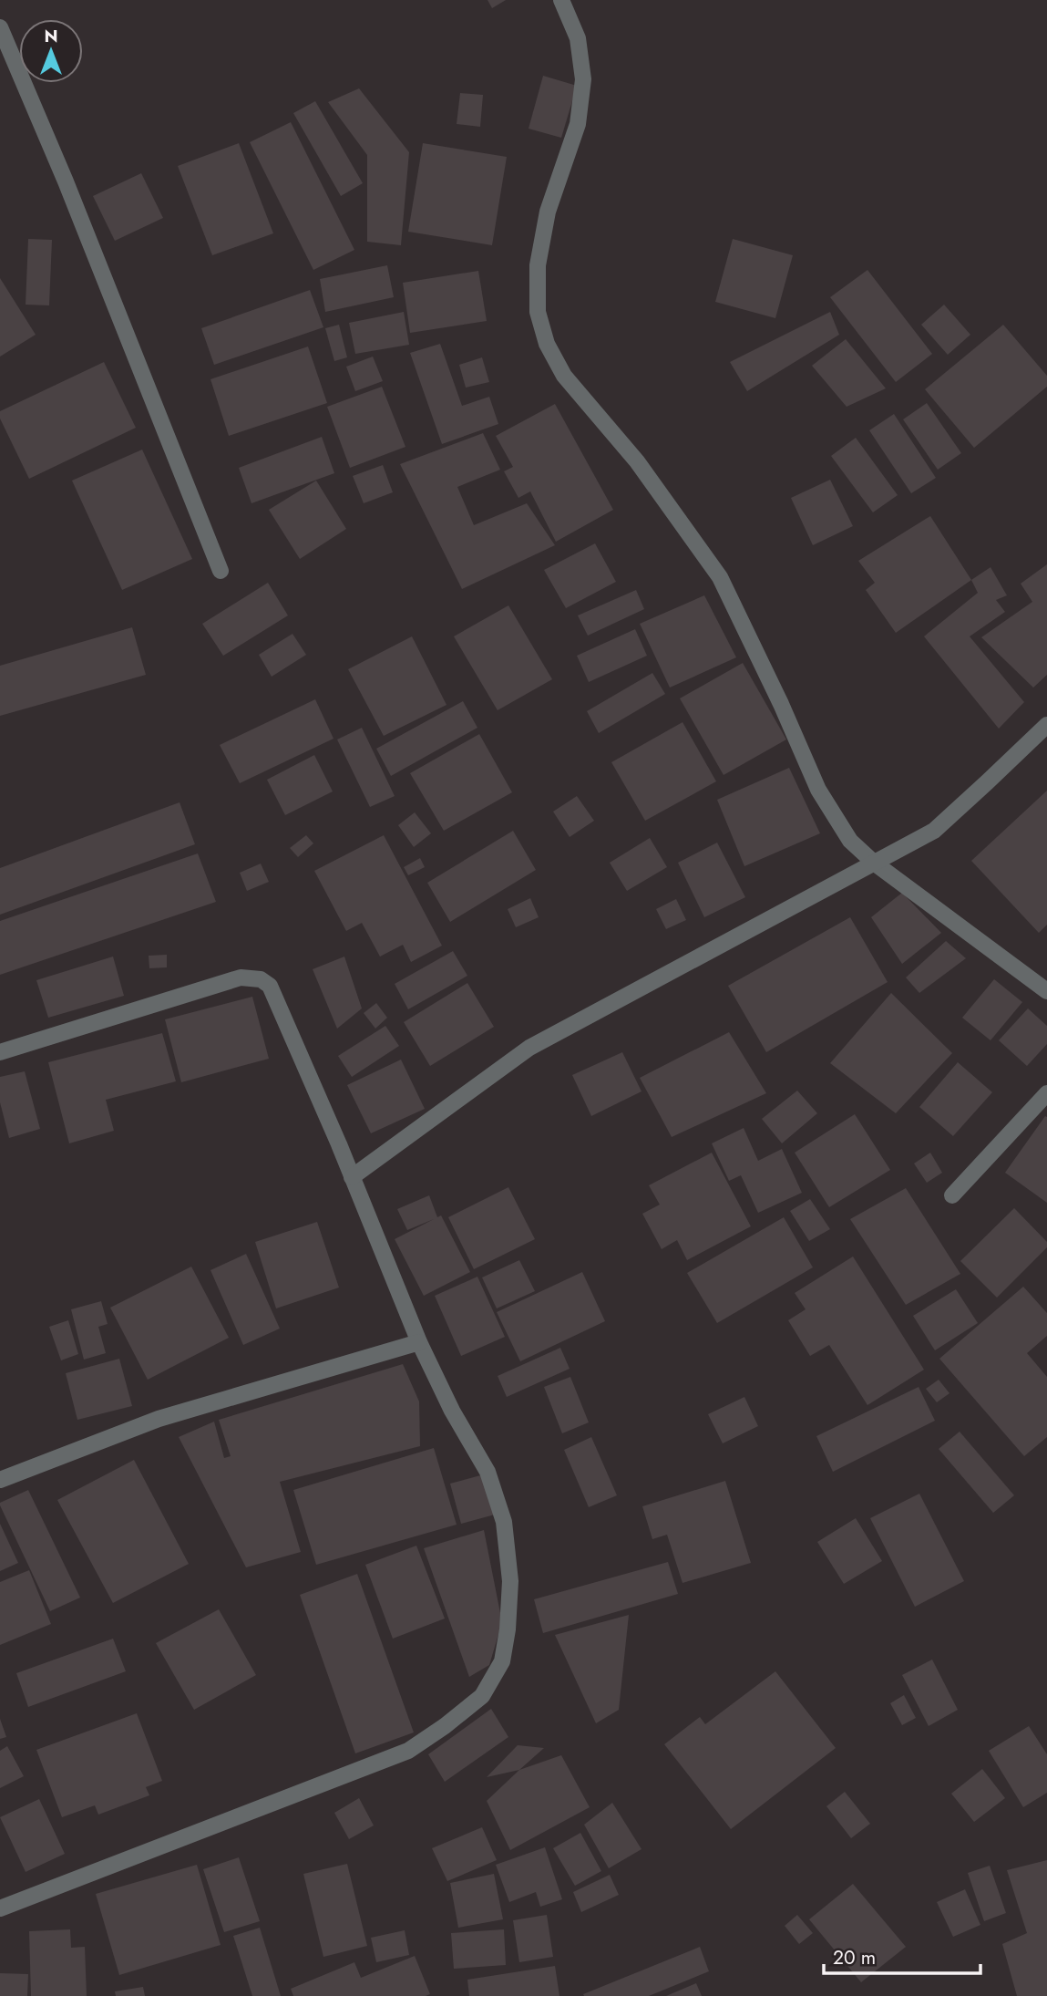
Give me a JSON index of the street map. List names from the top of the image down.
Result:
{
  "scale_bar": "20 m",
  "north": "top"
}
